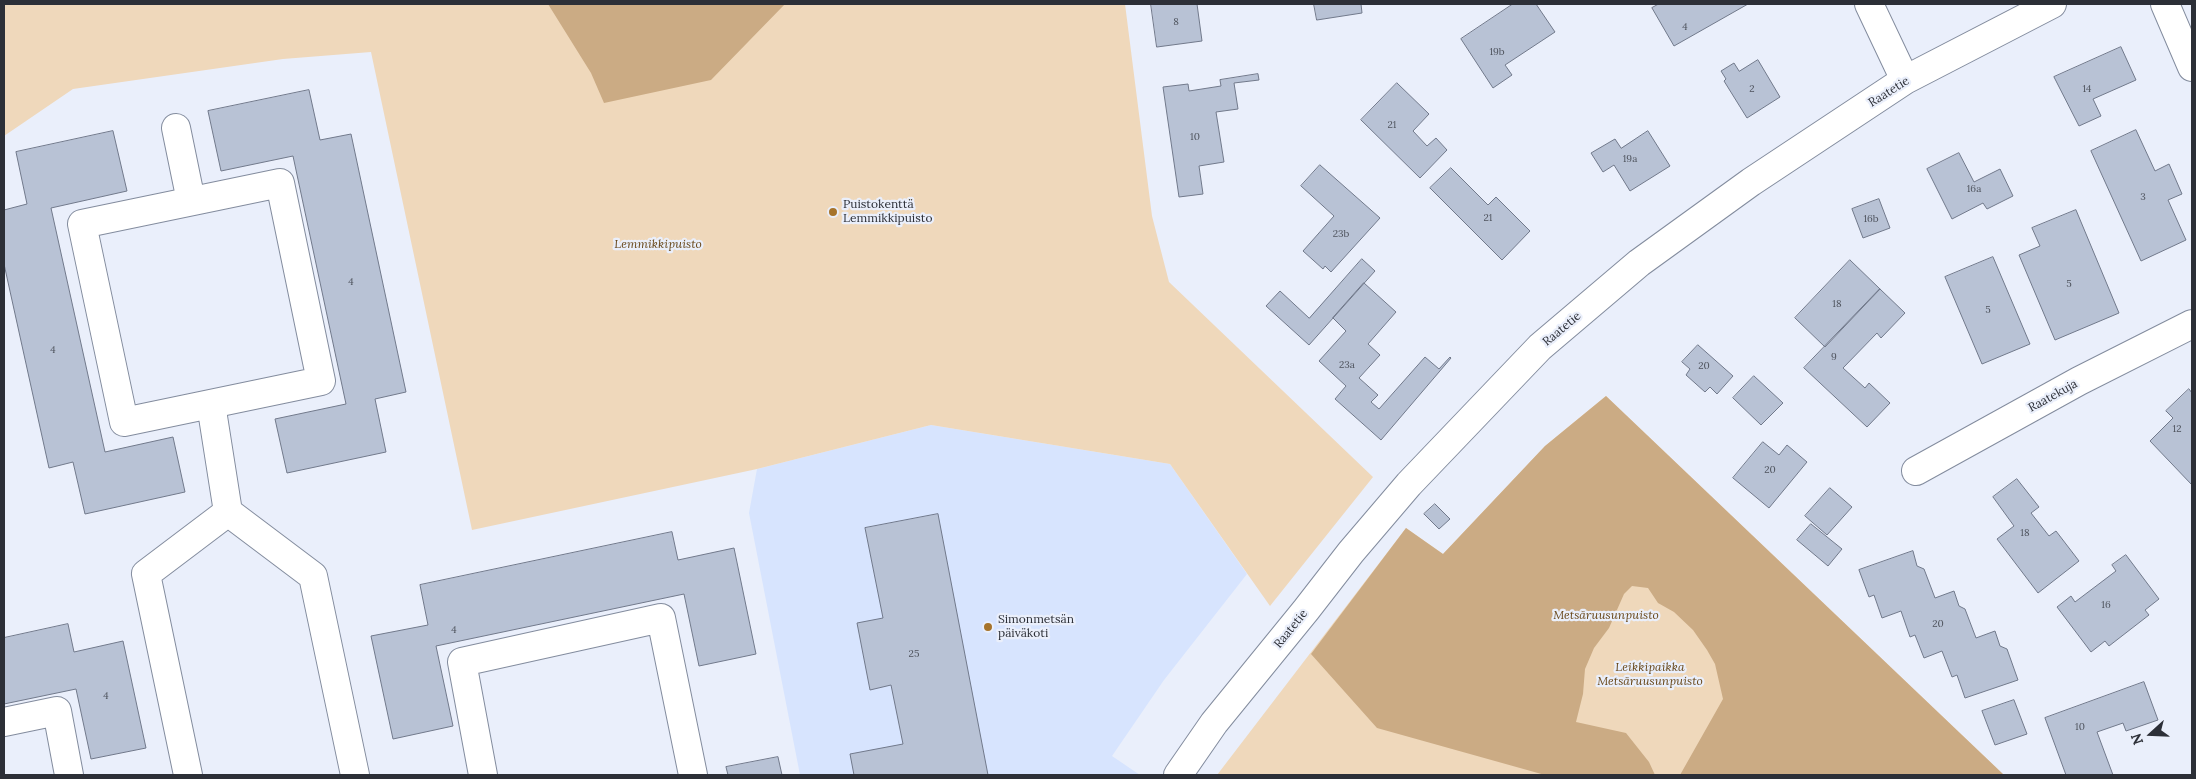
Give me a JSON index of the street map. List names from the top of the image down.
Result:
{
  "streets": {
    "street": ["Raatetie", "Raatekuja"]
  },
  "parks": ["Lemmikkipuisto", "Metsäruusunpuisto", "Leikkipaikka Metsäruusunpuisto"],
  "places": ["Puistokenttä Lemmikkipuisto", "Simonmetsän päiväkoti"],
  "house_numbers": [
    "8",
    "4",
    "19b",
    "2",
    "14",
    "21",
    "10",
    "19a",
    "16a",
    "3",
    "21",
    "16b",
    "23b",
    "4",
    "5",
    "18",
    "5",
    "4",
    "9",
    "23a",
    "20",
    "12",
    "20",
    "18",
    "16",
    "20",
    "4",
    "25",
    "4",
    "10"
  ],
  "north": "left"
}
